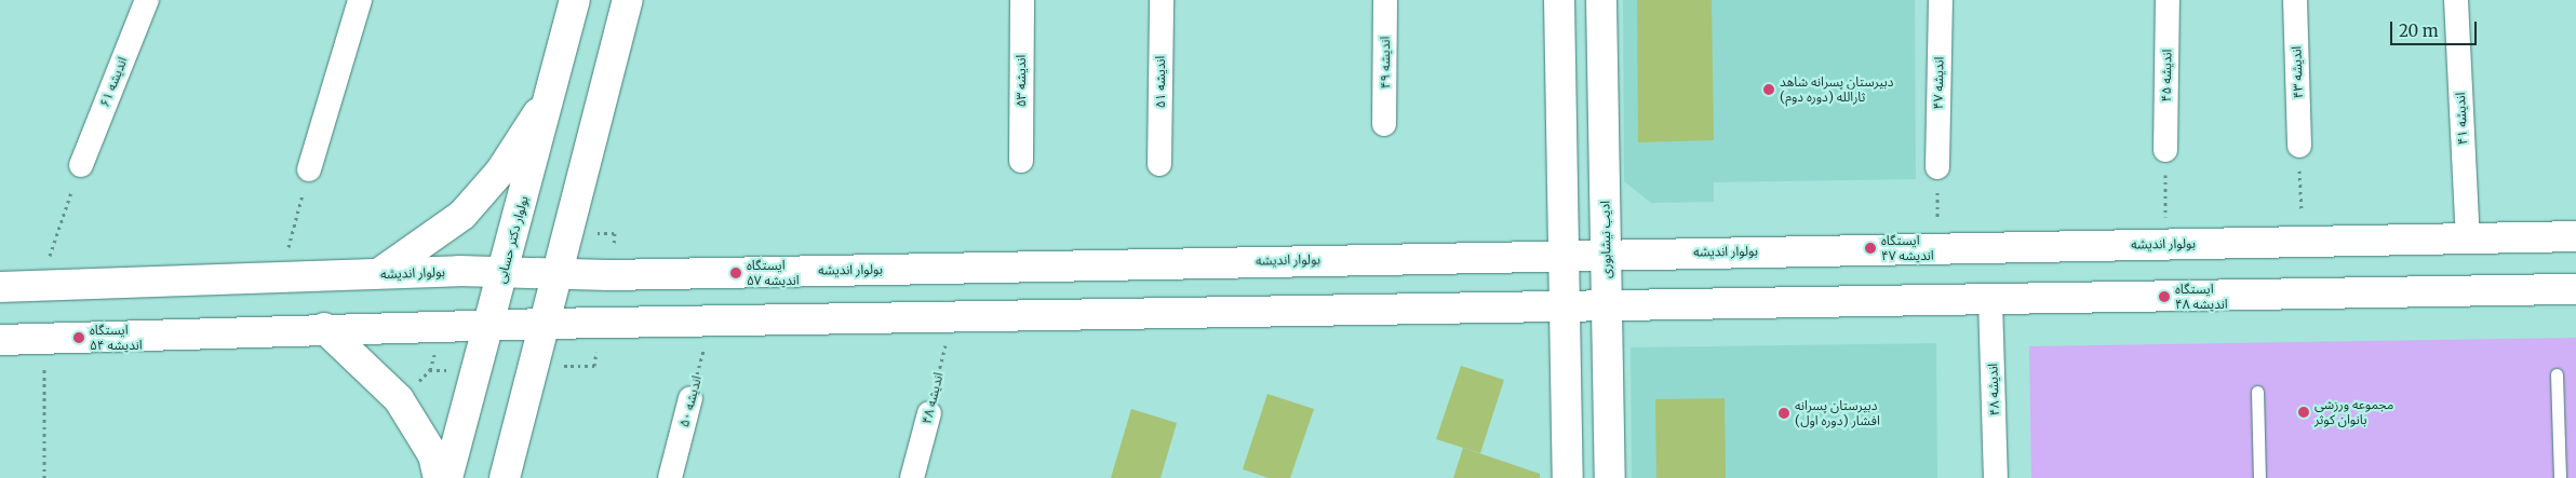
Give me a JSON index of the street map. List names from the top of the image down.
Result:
{
  "streets": {
    "main road": ["بولوار دکتر حسابی", "ادیب نیشابوری", "بولوار اندیشه"],
    "street": [
      "اندیشه ۴۹",
      "اندیشه ۴۳",
      "اندیشه ۴۵",
      "اندیشه ۵۳",
      "اندیشه ۶۱",
      "اندیشه ۵۱",
      "اندیشه ۴۷",
      "اندیشه ۴۱",
      "اندیشه ۴۸",
      "اندیشه ۵۰"
    ]
  },
  "crossings": [
    ["اندیشه ۴۱", "بولوار اندیشه"],
    ["بولوار دکتر حسابی", "بولوار اندیشه"],
    ["ادیب نیشابوری", "بولوار اندیشه"]
  ],
  "places": [
    "دبیرستان پسرانه شاهد ثارالله (دوره دوم)",
    "ایستگاه اندیشه ۴۷",
    "ایستگاه اندیشه ۵۷",
    "ایستگاه اندیشه ۴۸",
    "ایستگاه اندیشه ۵۴",
    "مجموعه ورزشی بانوان کوثر",
    "دبیرستان پسرانه افشار (دوره اول)"
  ],
  "scale_bar": "20 m"
}
